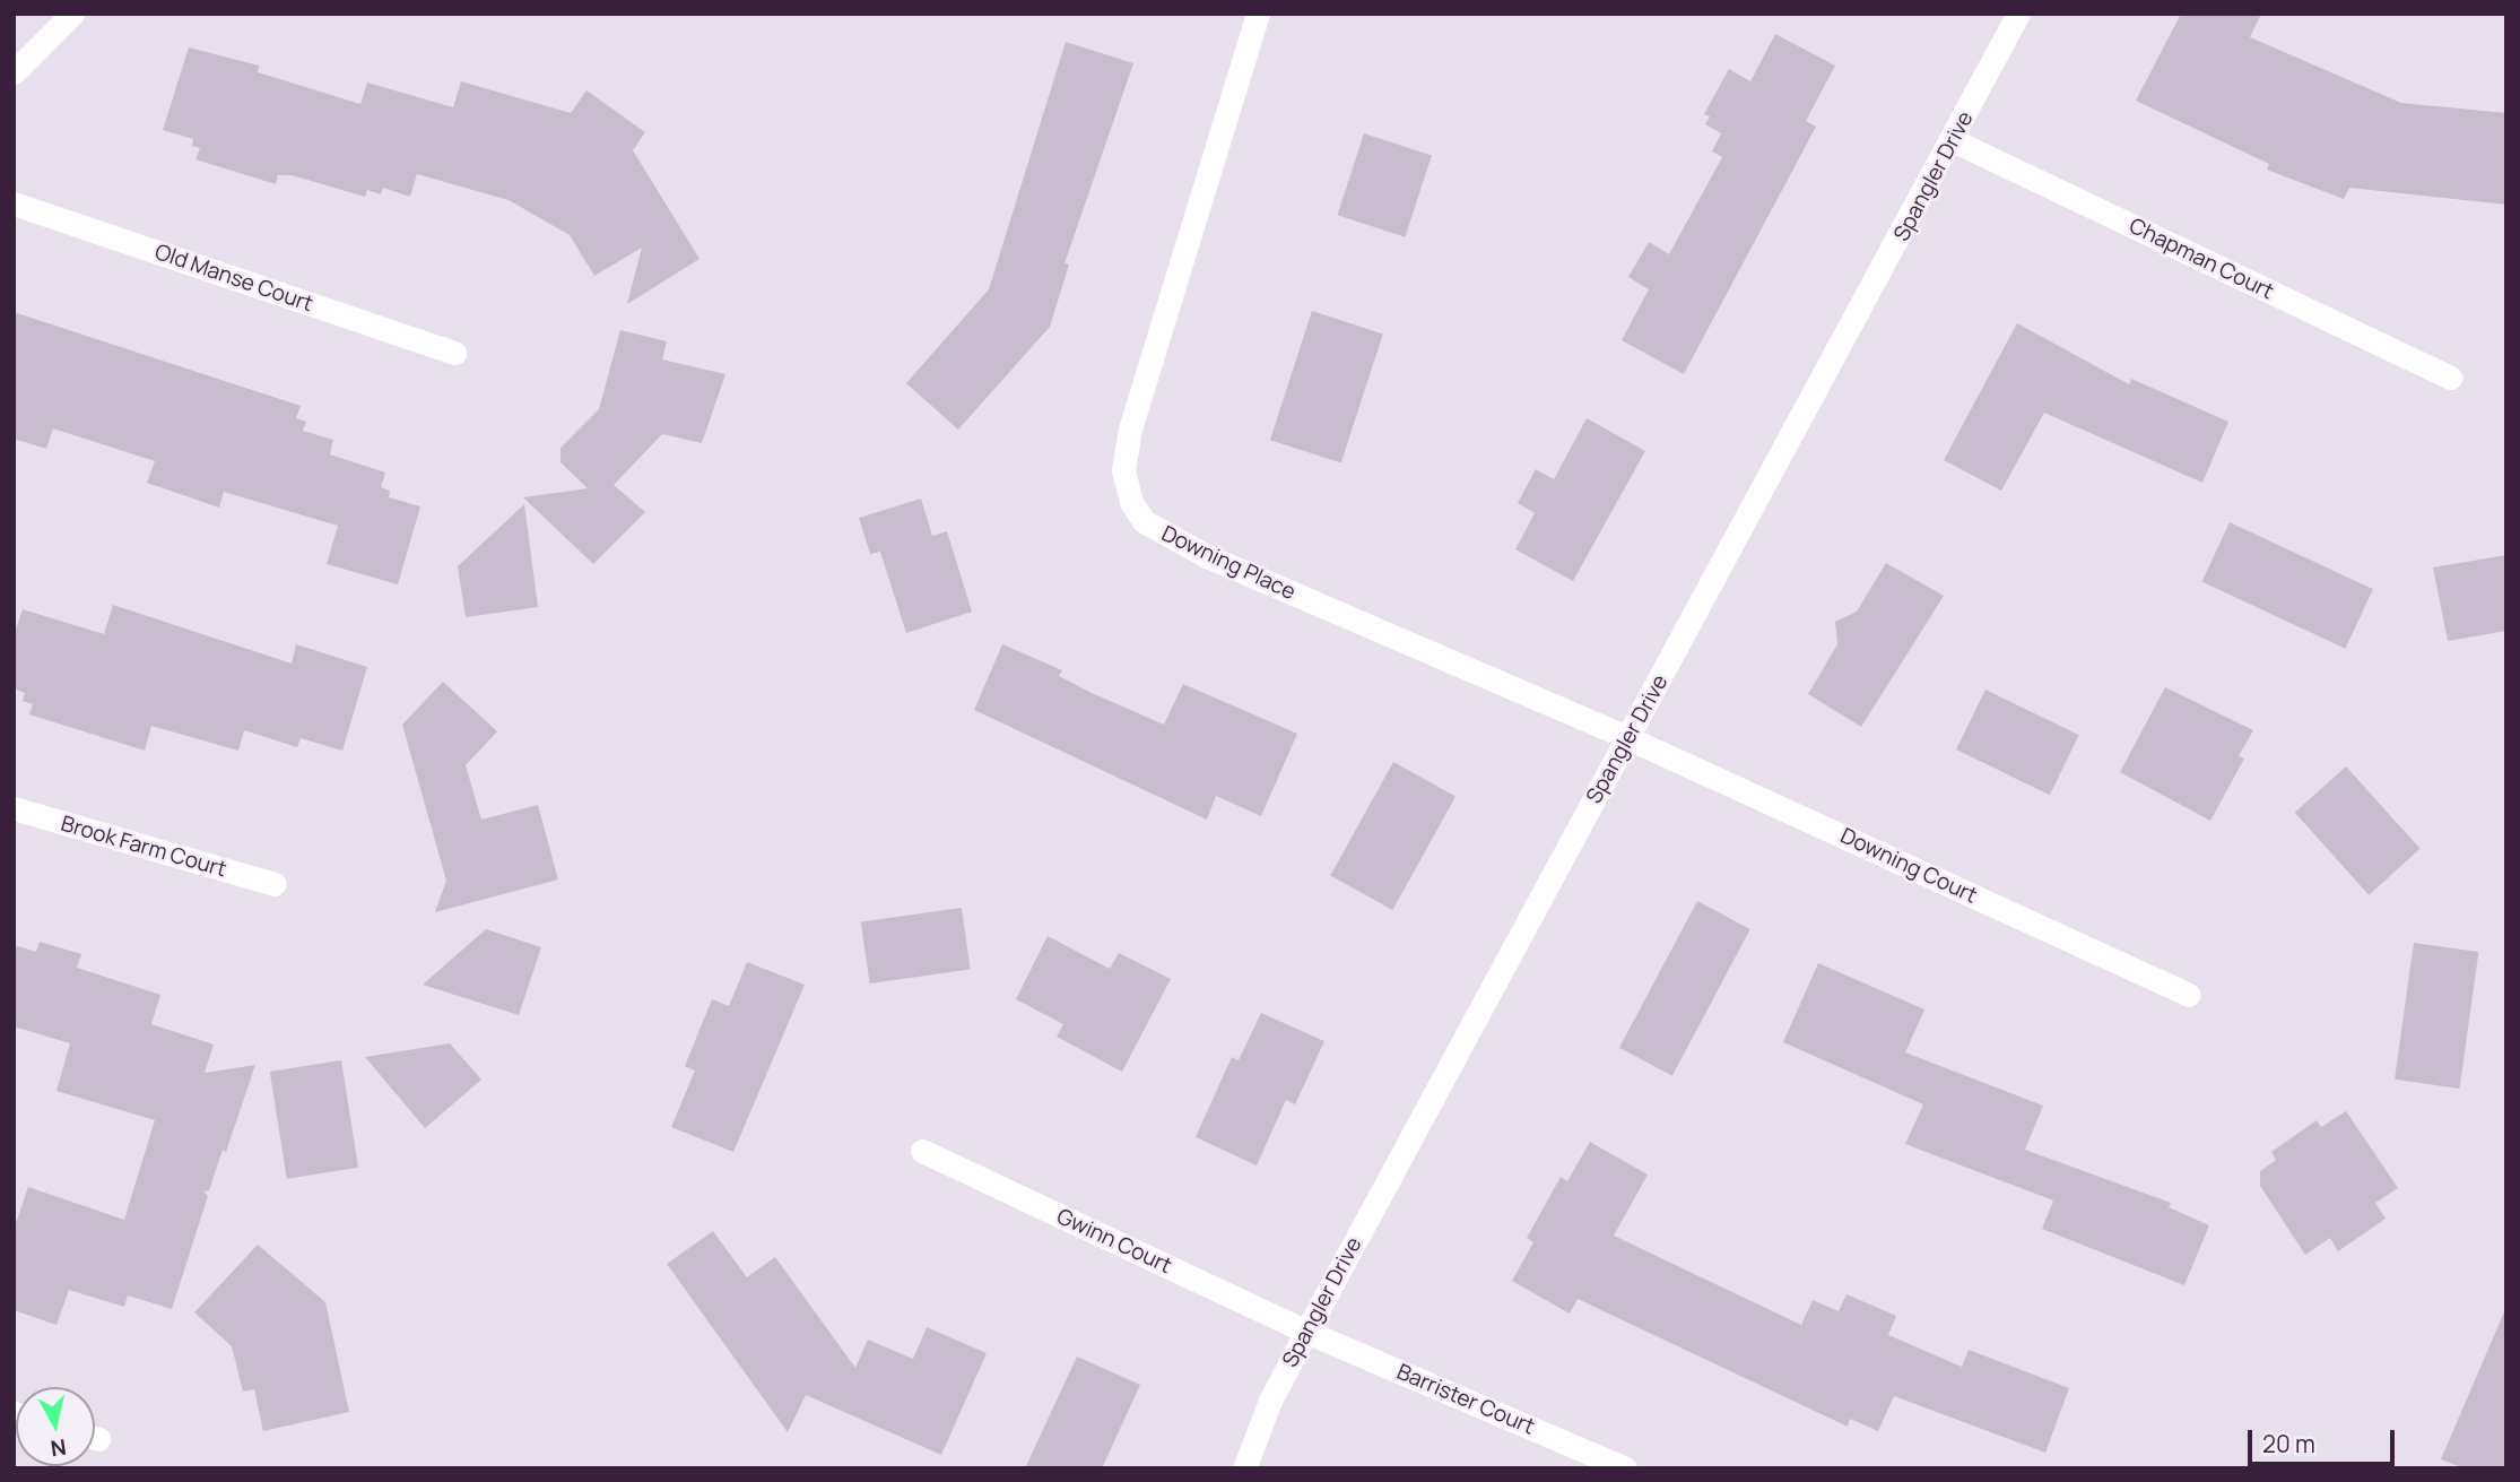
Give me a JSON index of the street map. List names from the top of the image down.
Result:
{
  "streets": {
    "street": [
      "Spangler Drive",
      "Chapman Court",
      "Old Manse Court",
      "Downing Place",
      "Brook Farm Court",
      "Downing Court",
      "Gwinn Court",
      "Barrister Court"
    ]
  },
  "crossings": [
    ["Spangler Drive", "Chapman Court"],
    ["Spangler Drive", "Downing Place"],
    ["Spangler Drive", "Downing Court"],
    ["Spangler Drive", "Gwinn Court"],
    ["Spangler Drive", "Barrister Court"],
    ["Downing Place", "Downing Court"],
    ["Gwinn Court", "Barrister Court"]
  ],
  "scale_bar": "20 m",
  "north": "bottom"
}
